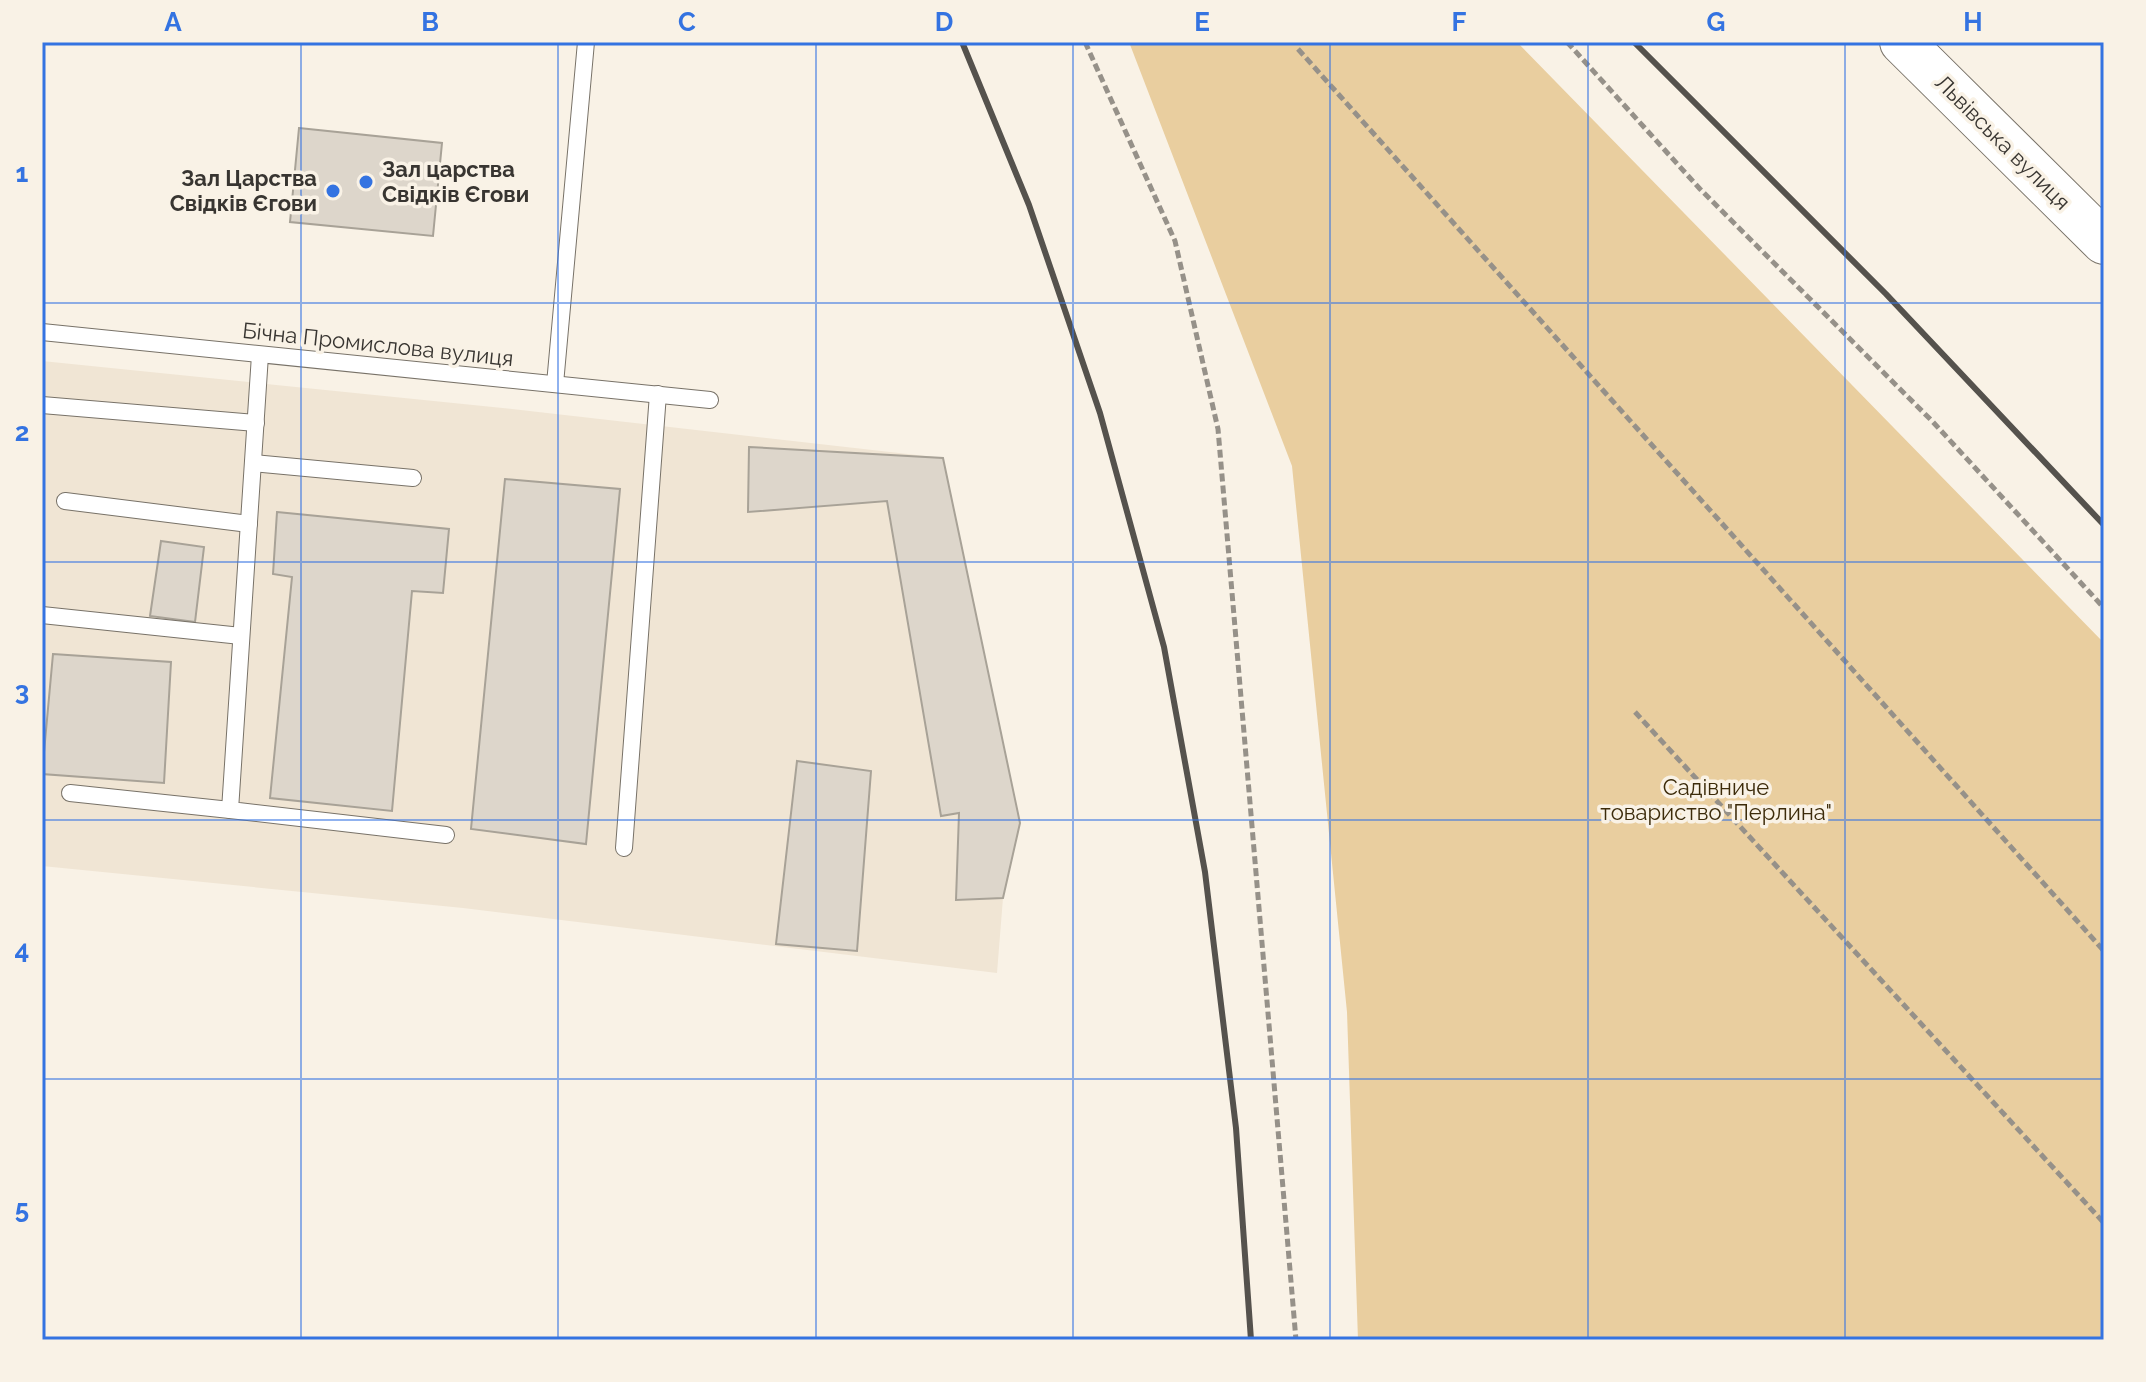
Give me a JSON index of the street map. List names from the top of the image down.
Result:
{
  "streets": {
    "main road": ["Львівська вулиця"],
    "lane": ["Бічна Промислова вулиця"]
  },
  "parks": ["Садівниче товариство \"Перлина\""],
  "places": ["Зал царства Свідків Єгови", "Зал Царства Свідків Єгови"],
  "grid": {
    "columns": [
      "A",
      "B",
      "C",
      "D",
      "E",
      "F",
      "G",
      "H"
    ],
    "rows": [
      "1",
      "2",
      "3",
      "4",
      "5"
    ]
  }
}
